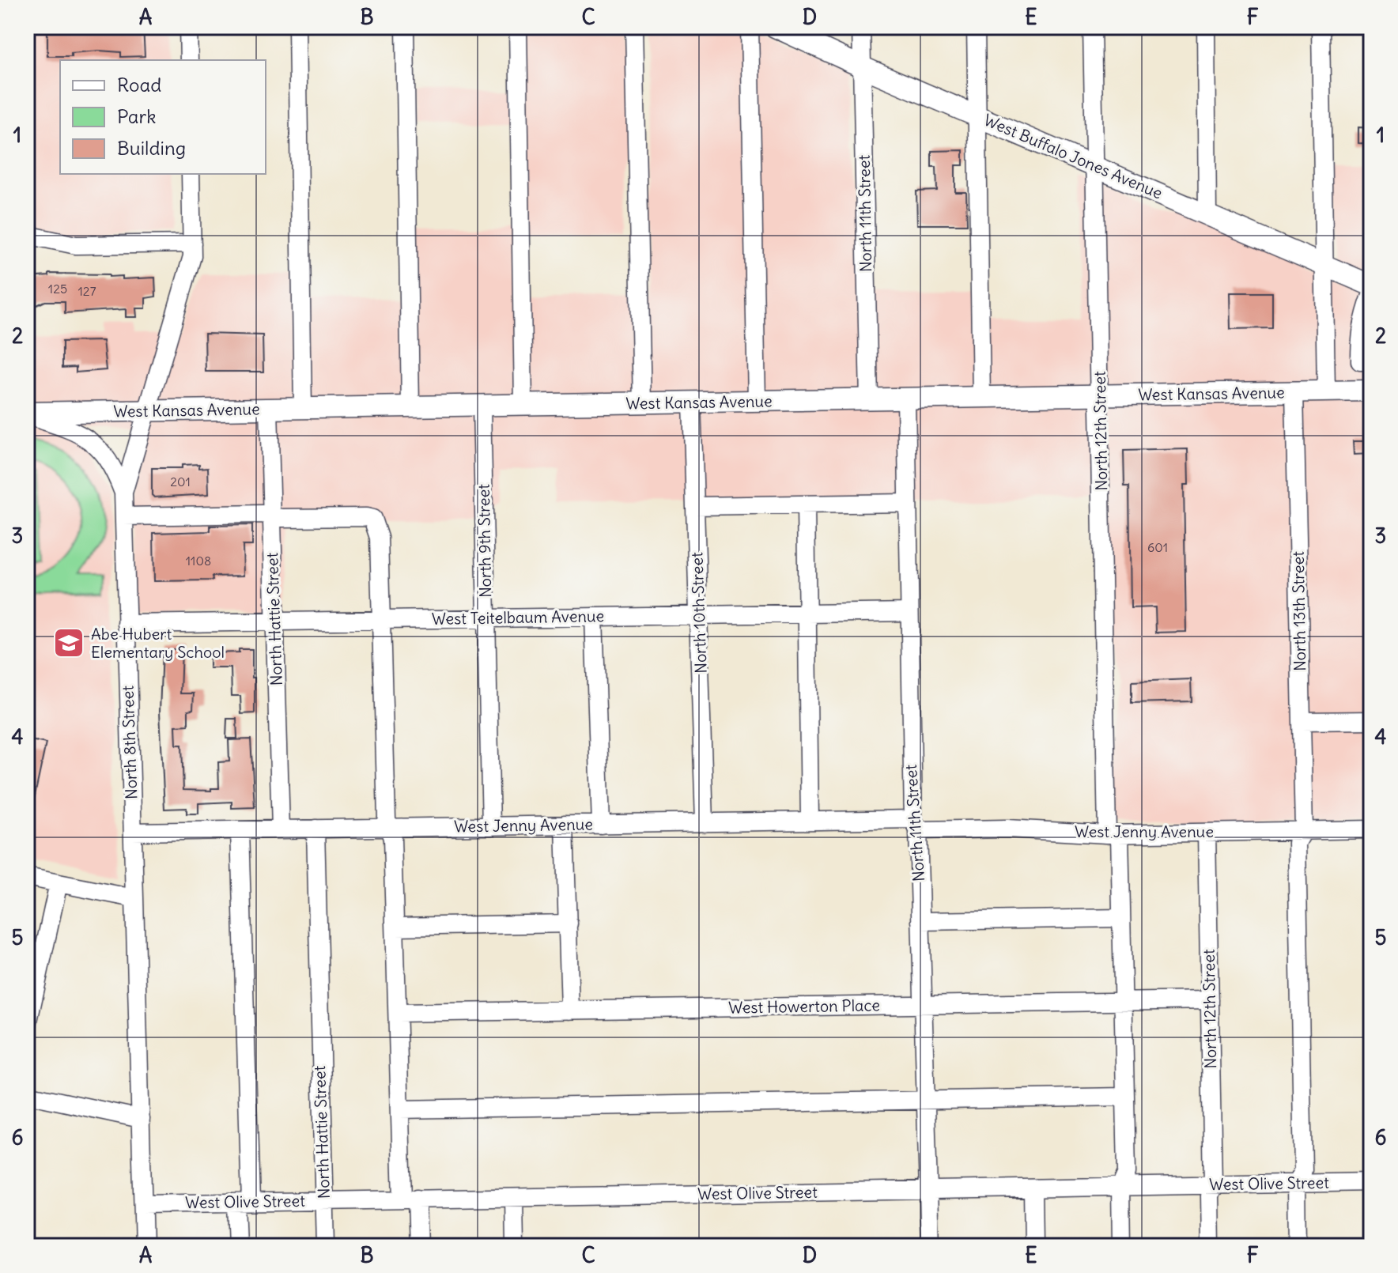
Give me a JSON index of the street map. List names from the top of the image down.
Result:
{
  "streets": {
    "main road": ["West Buffalo Jones Avenue", "West Kansas Avenue"],
    "street": [
      "North 11th Street",
      "North 12th Street",
      "North 9th Street",
      "North 13th Street",
      "North 10th Street",
      "West Teitelbaum Avenue",
      "North Hattie Street",
      "North 8th Street",
      "West Jenny Avenue",
      "West Howerton Place",
      "West Olive Street"
    ]
  },
  "crossings": [
    ["West Buffalo Jones Avenue", "North 11th Street"],
    ["West Buffalo Jones Avenue", "North 12th Street"],
    ["North 11th Street", "West Kansas Avenue"],
    ["North 11th Street", "West Teitelbaum Avenue"],
    ["North 11th Street", "West Jenny Avenue"],
    ["North 11th Street", "West Howerton Place"],
    ["North 11th Street", "West Olive Street"],
    ["West Kansas Avenue", "North 12th Street"],
    ["West Kansas Avenue", "North 9th Street"],
    ["West Kansas Avenue", "North 13th Street"],
    ["West Kansas Avenue", "North 10th Street"],
    ["West Kansas Avenue", "North Hattie Street"],
    ["West Kansas Avenue", "North 8th Street"],
    ["North 12th Street", "West Jenny Avenue"],
    ["North 12th Street", "West Howerton Place"],
    ["North 12th Street", "West Olive Street"],
    ["North 9th Street", "West Teitelbaum Avenue"],
    ["North 9th Street", "West Jenny Avenue"],
    ["North 13th Street", "West Jenny Avenue"],
    ["North 13th Street", "West Olive Street"],
    ["North 10th Street", "West Teitelbaum Avenue"],
    ["North 10th Street", "West Jenny Avenue"],
    ["West Teitelbaum Avenue", "North Hattie Street"],
    ["West Teitelbaum Avenue", "North 8th Street"],
    ["North Hattie Street", "West Jenny Avenue"],
    ["North Hattie Street", "West Olive Street"],
    ["North 8th Street", "West Jenny Avenue"],
    ["North 8th Street", "West Olive Street"]
  ],
  "places": {
    "school or university": ["Abe Hubert Elementary School"]
  },
  "house_numbers": [
    "125",
    "127",
    "201",
    "601",
    "1108"
  ],
  "legend": ["Road", "Park", "Building"],
  "grid": {
    "columns": [
      "A",
      "B",
      "C",
      "D",
      "E",
      "F"
    ],
    "rows": [
      "1",
      "2",
      "3",
      "4",
      "5",
      "6"
    ]
  }
}
